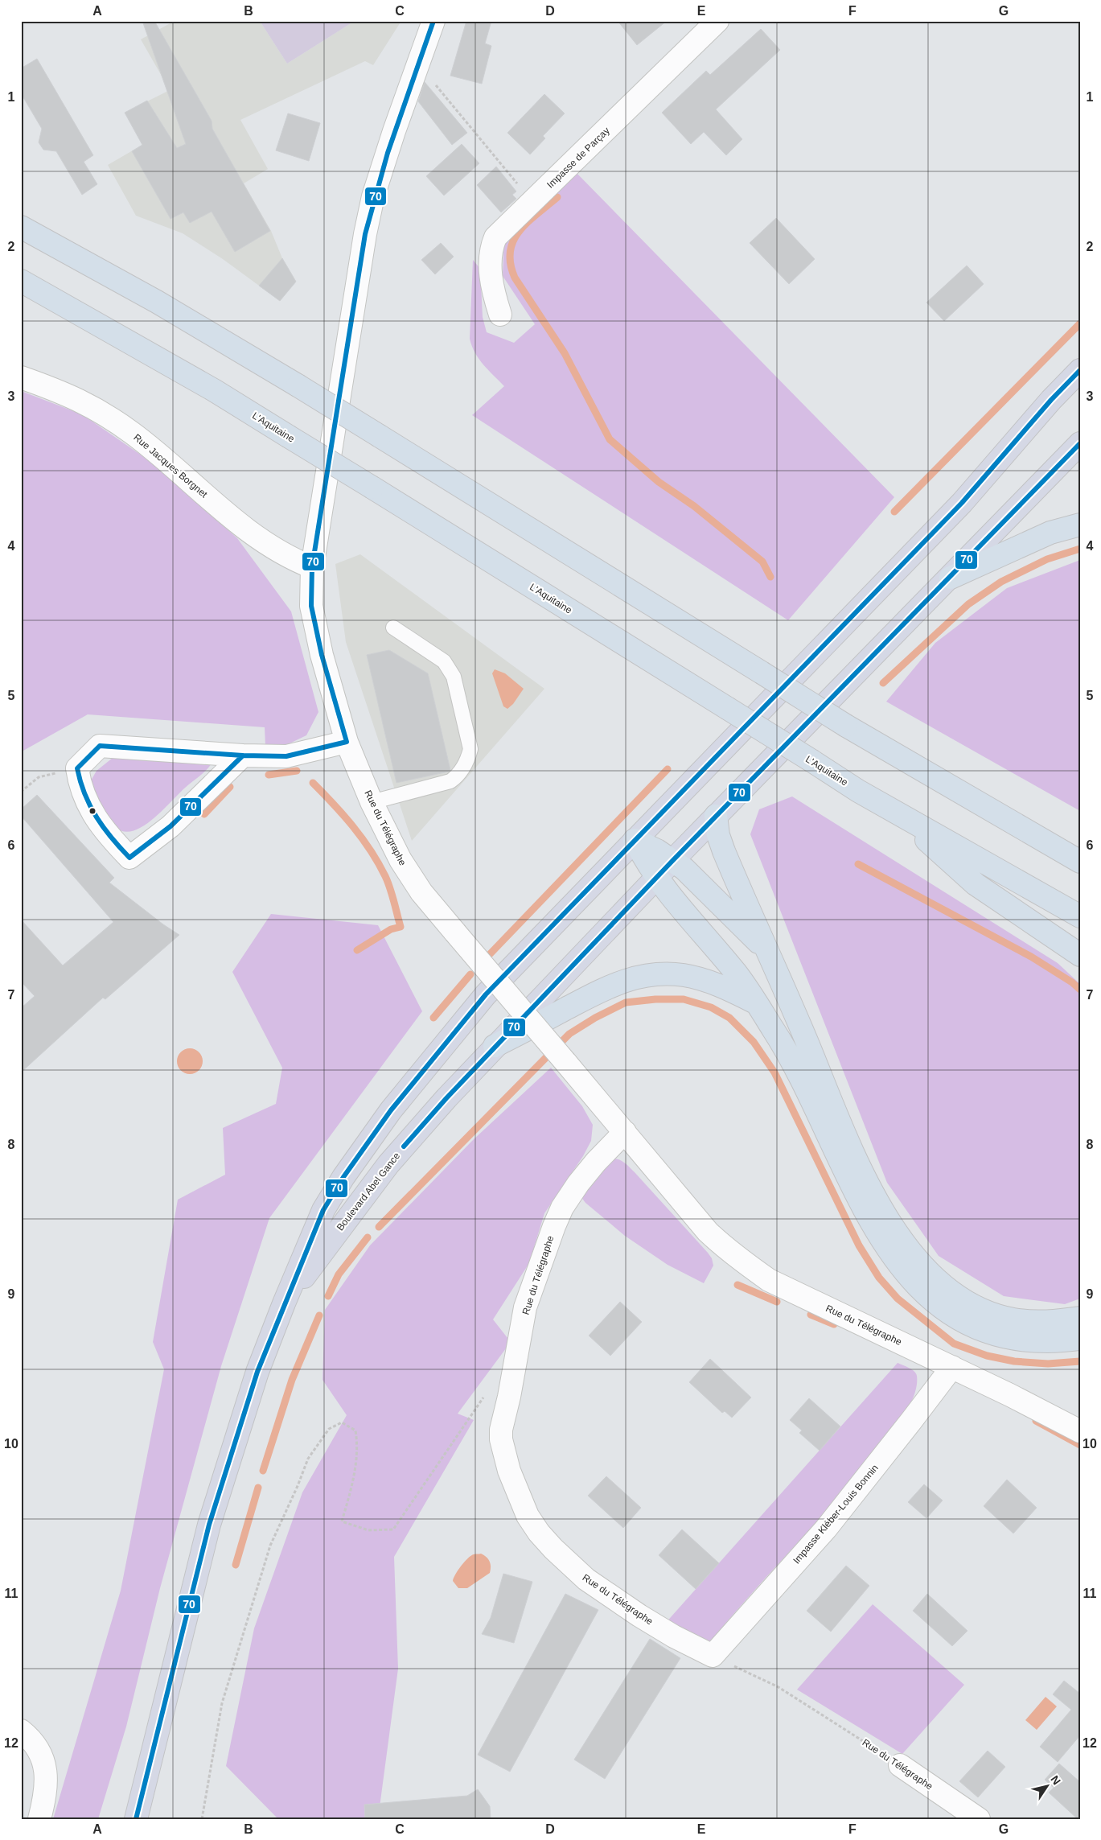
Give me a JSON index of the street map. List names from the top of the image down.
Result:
{
  "streets": {
    "highway": ["L'Aquitaine"],
    "main road": ["Boulevard Abel Gance"],
    "street": [
      "Impasse de Parçay",
      "Rue Jacques Borgnet",
      "Rue du Télégraphe",
      "Impasse Kléber-Louis Bonnin"
    ]
  },
  "crossings": [
    ["Rue Jacques Borgnet", "Rue du Télégraphe"],
    ["Rue du Télégraphe", "Impasse Kléber-Louis Bonnin"]
  ],
  "lines": ["transit line 70"],
  "north": "top right",
  "grid": {
    "columns": [
      "A",
      "B",
      "C",
      "D",
      "E",
      "F",
      "G"
    ],
    "rows": [
      "1",
      "2",
      "3",
      "4",
      "5",
      "6",
      "7",
      "8",
      "9",
      "10",
      "11",
      "12"
    ]
  }
}
